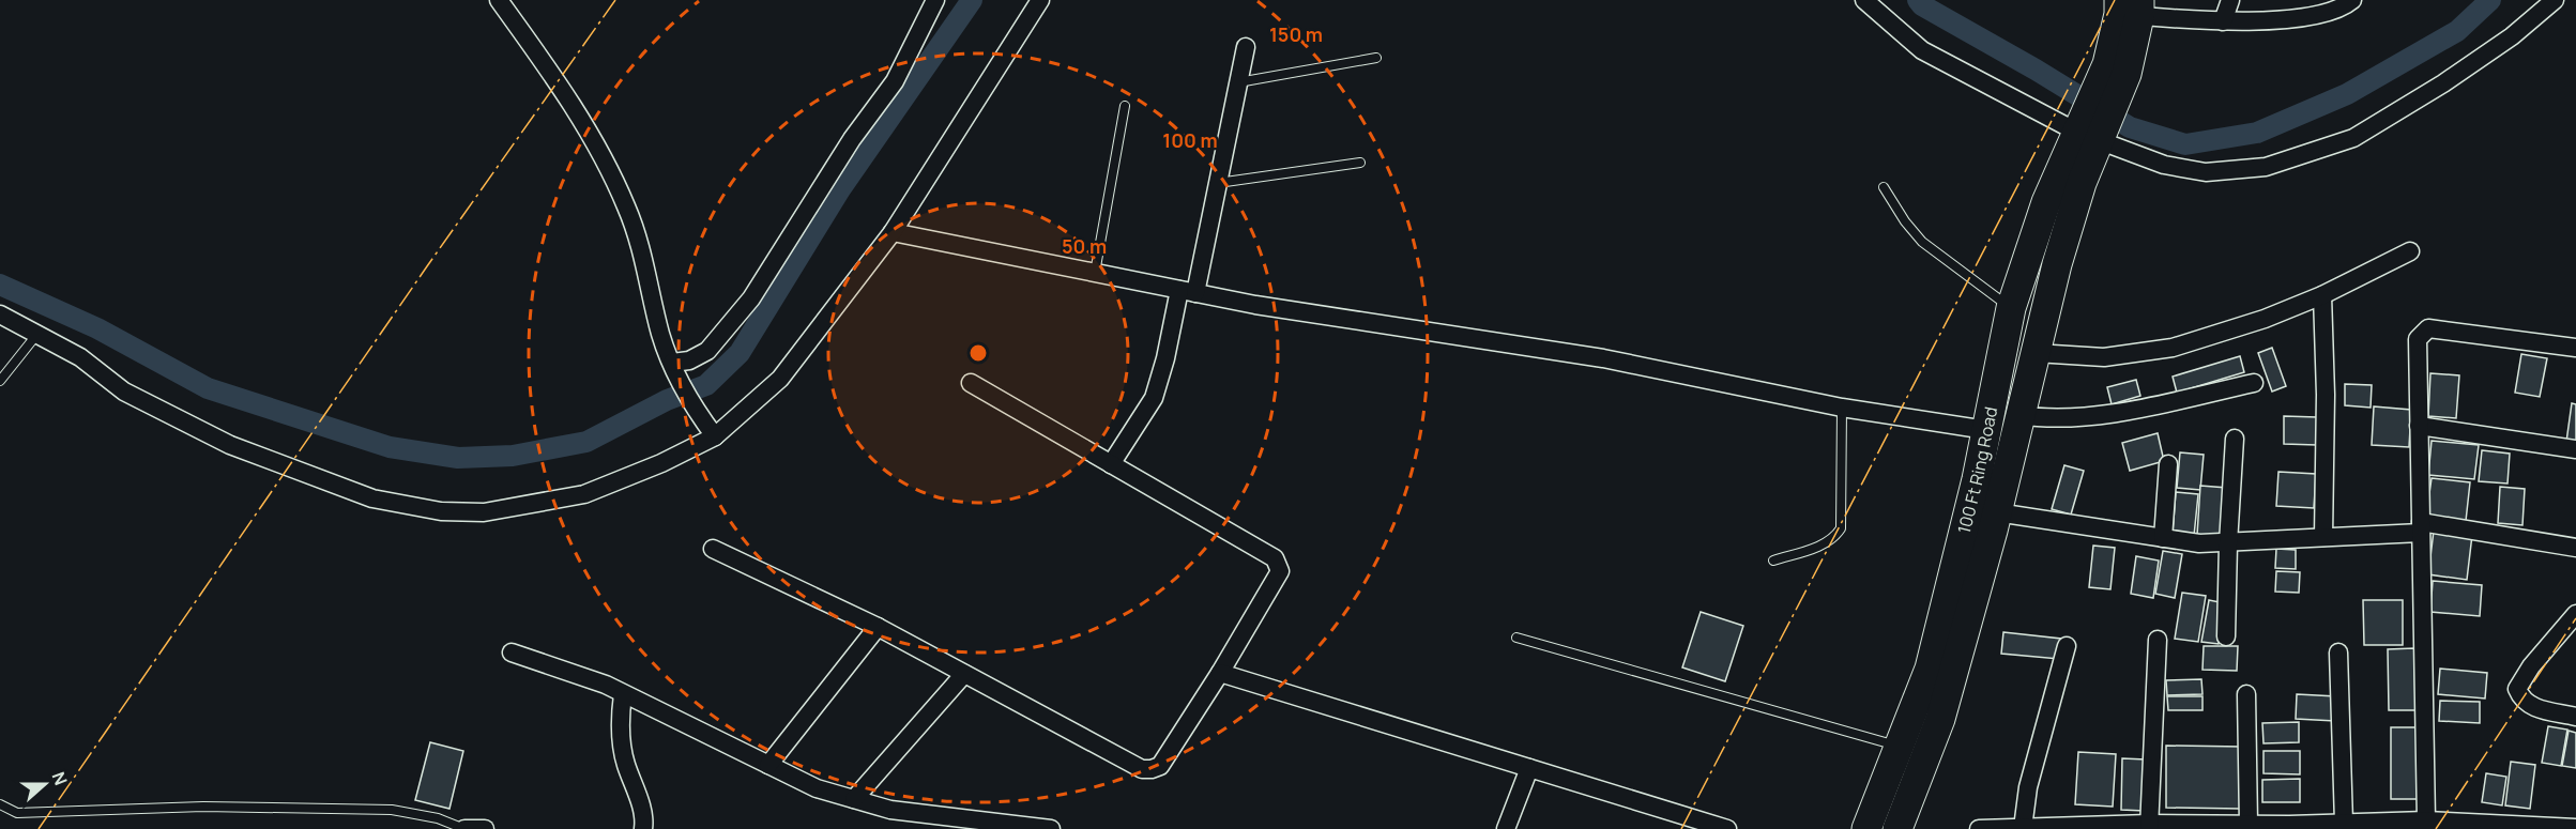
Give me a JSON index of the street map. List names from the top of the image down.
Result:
{
  "streets": {
    "main road": ["100 Ft Ring Road"]
  },
  "north": "right",
  "rings": ["150 m", "100 m", "50 m"]
}
